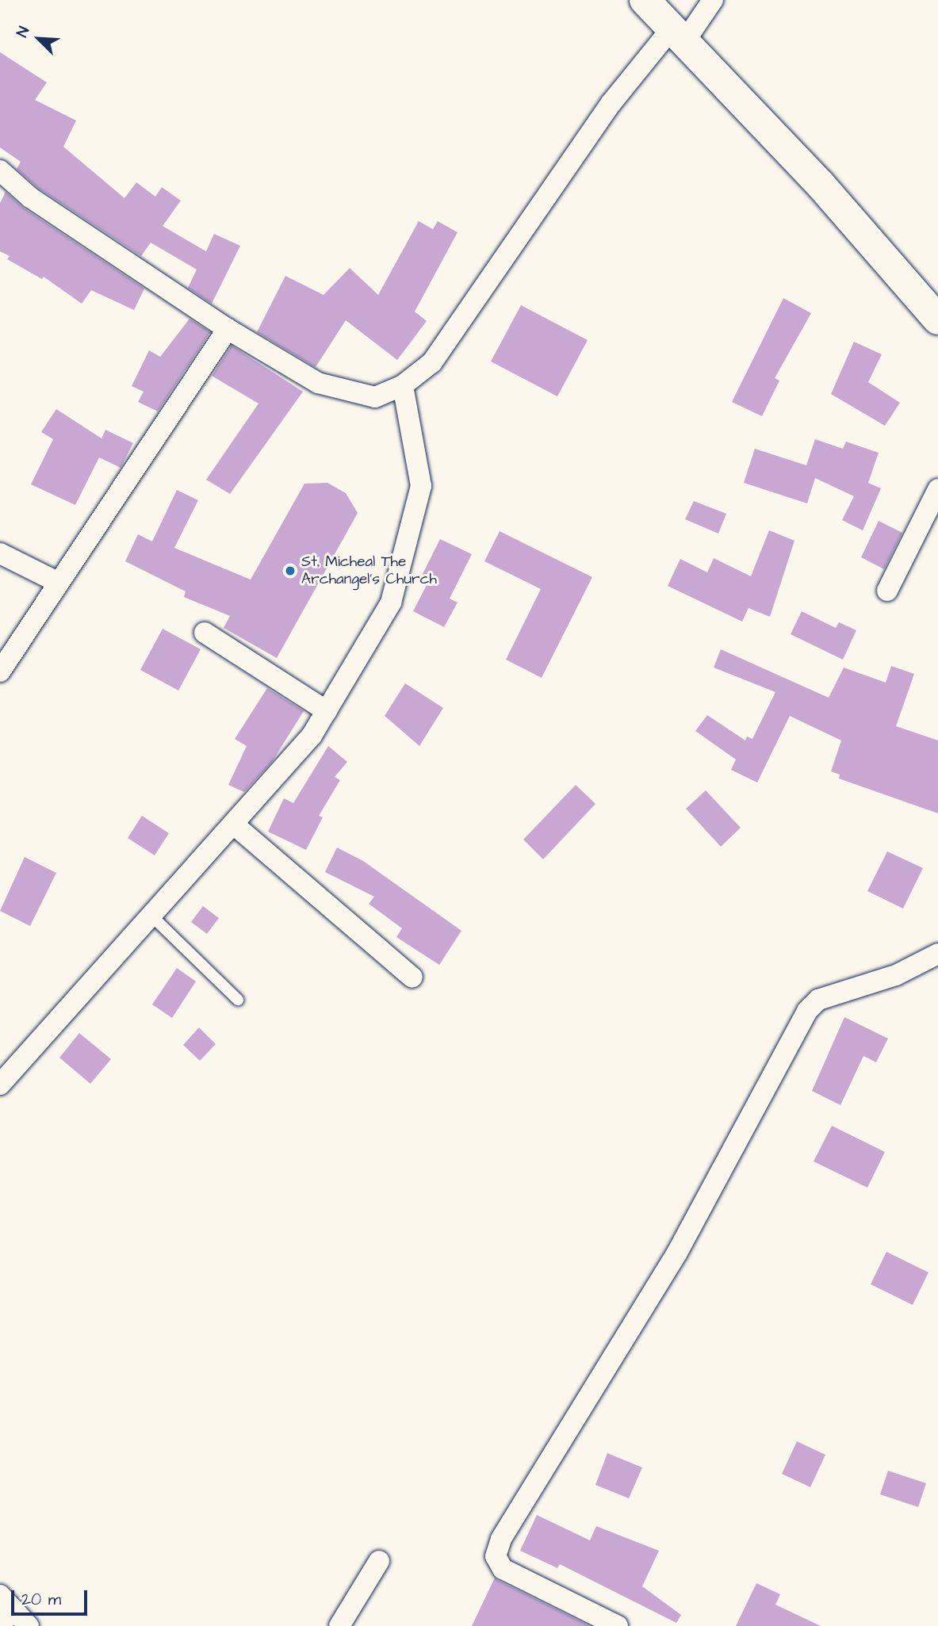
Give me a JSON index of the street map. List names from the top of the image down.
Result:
{
  "places": ["St. Micheal The Archangel's Church"],
  "scale_bar": "20 m",
  "north": "top left"
}
